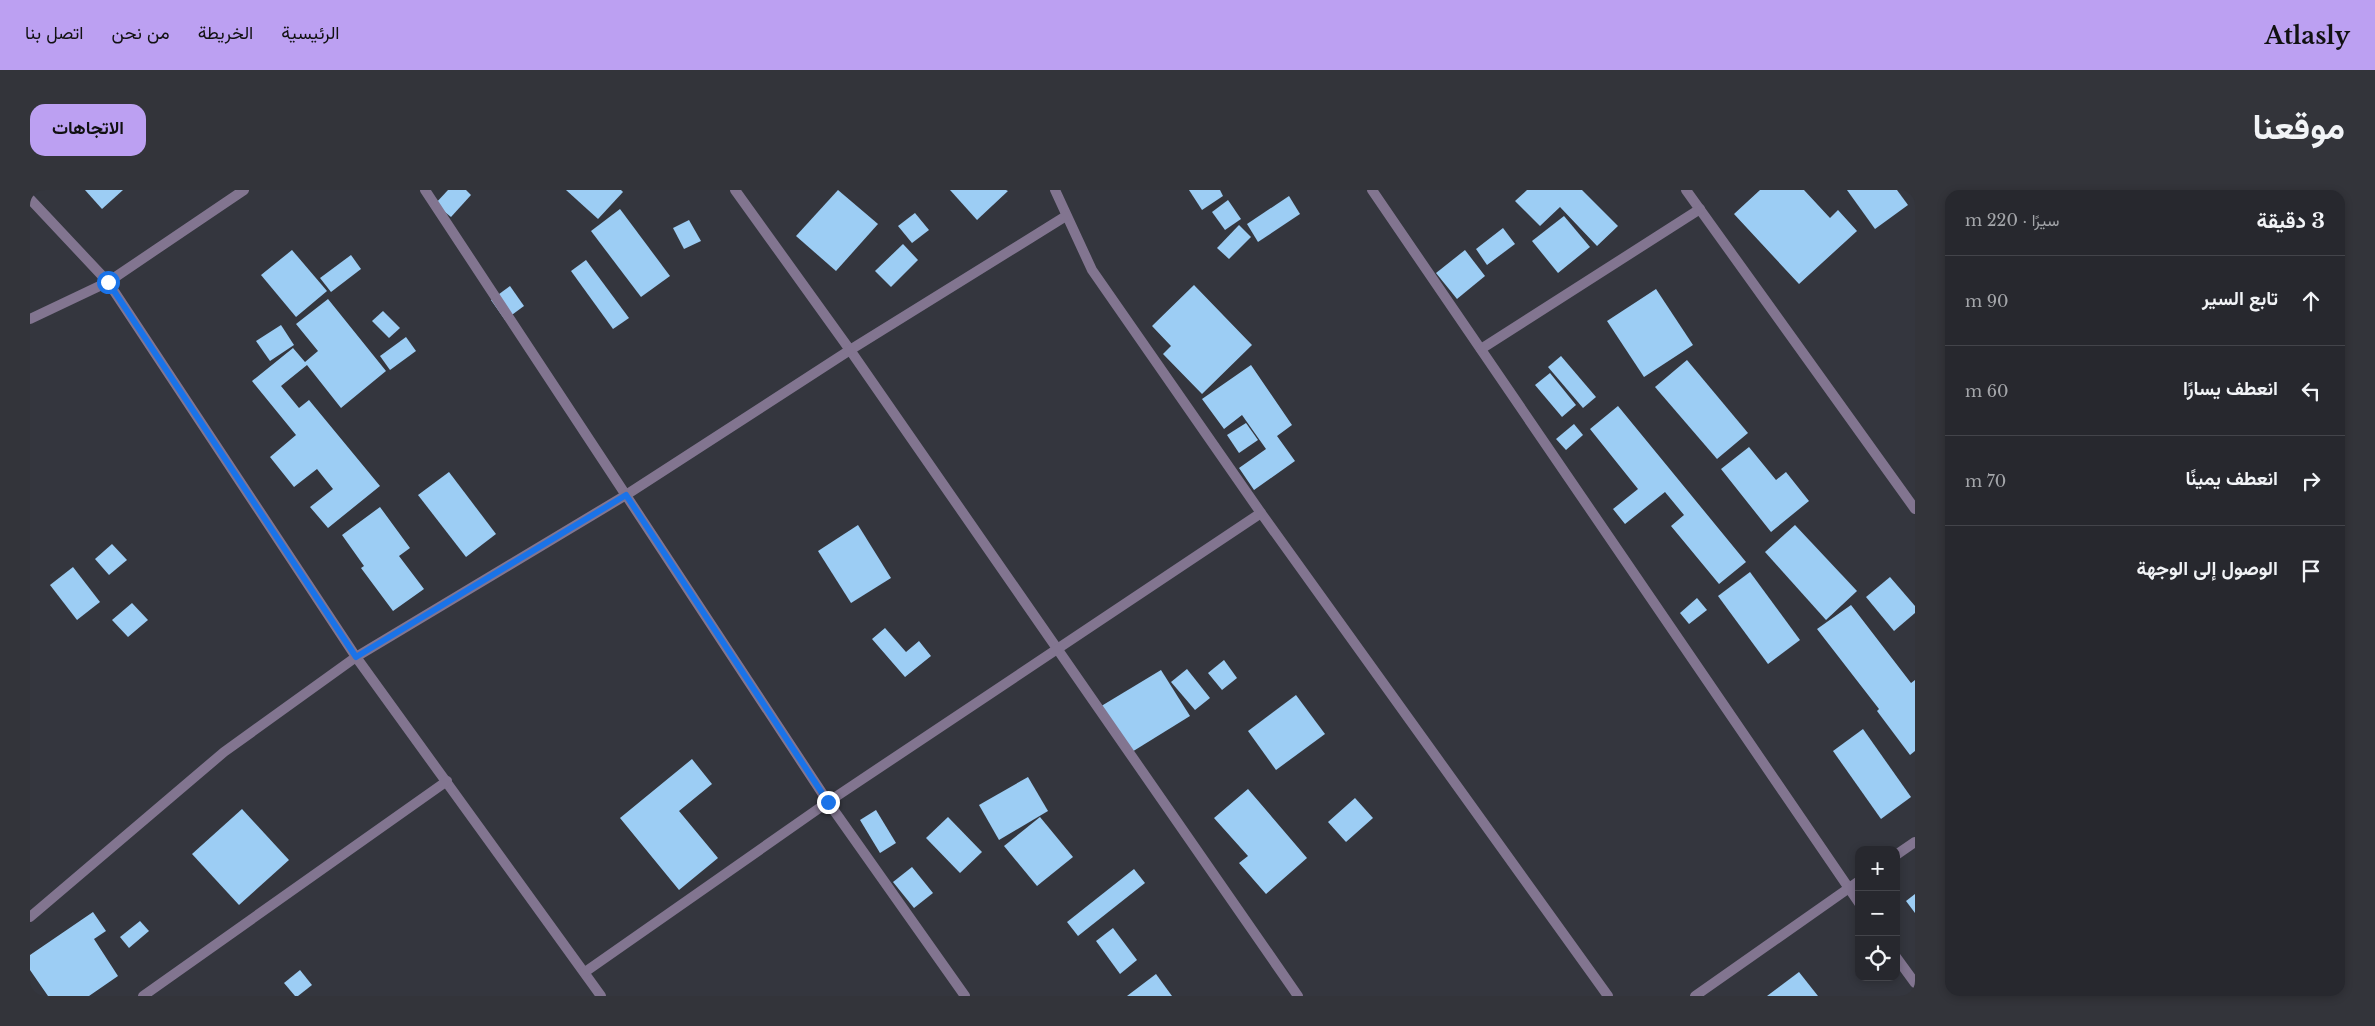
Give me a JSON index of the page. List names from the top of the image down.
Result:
{
  "page": {
    "header": "Atlasly",
    "nav": [
      "الرئيسية",
      "الخريطة",
      "من نحن",
      "اتصل بنا"
    ],
    "title": "موقعنا",
    "buttons": "الاتجاهات",
    "heading": ["3 دقيقة", "سيرًا · 220 m"],
    "list": [
      ["تابع السير", "90 m"],
      ["انعطف يسارًا", "60 m"],
      ["انعطف يمينًا", "70 m"],
      "الوصول إلى الوجهة"
    ],
    "map_buttons": ["+", "−"]
  }
}
